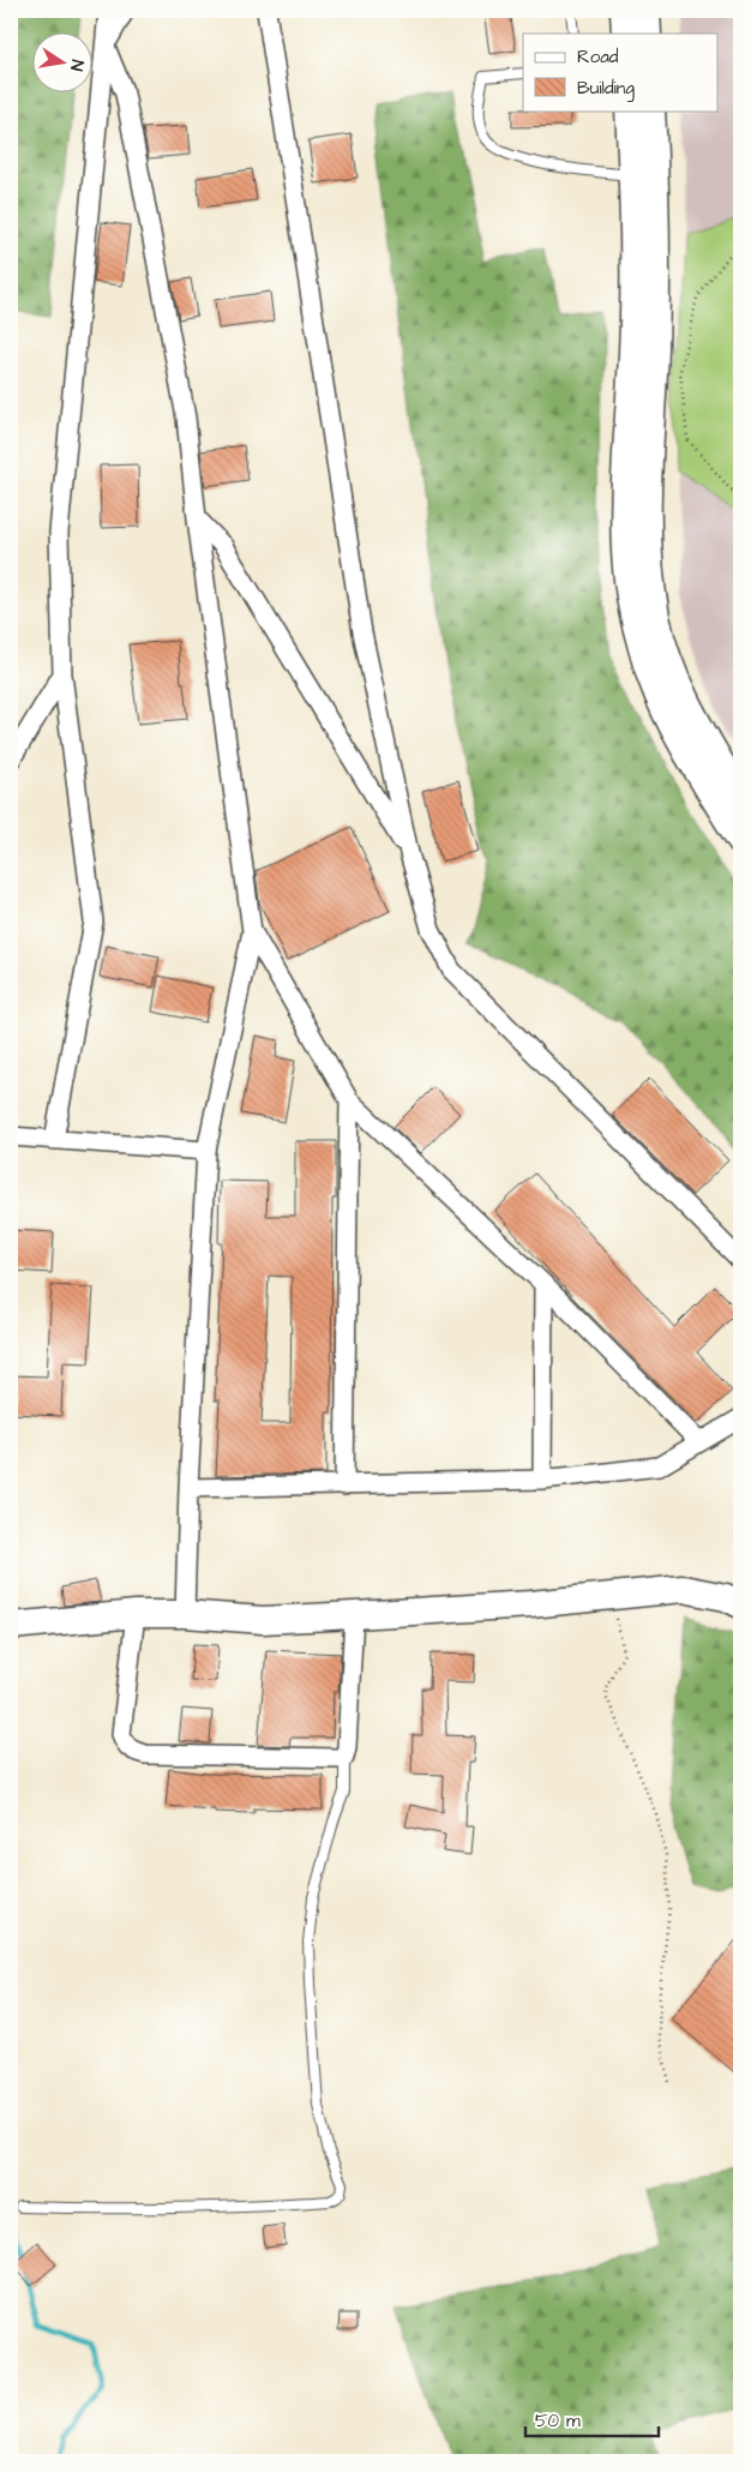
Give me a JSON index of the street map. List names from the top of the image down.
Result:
{
  "legend": ["Road", "Building"],
  "scale_bar": "50 m",
  "north": "right"
}
